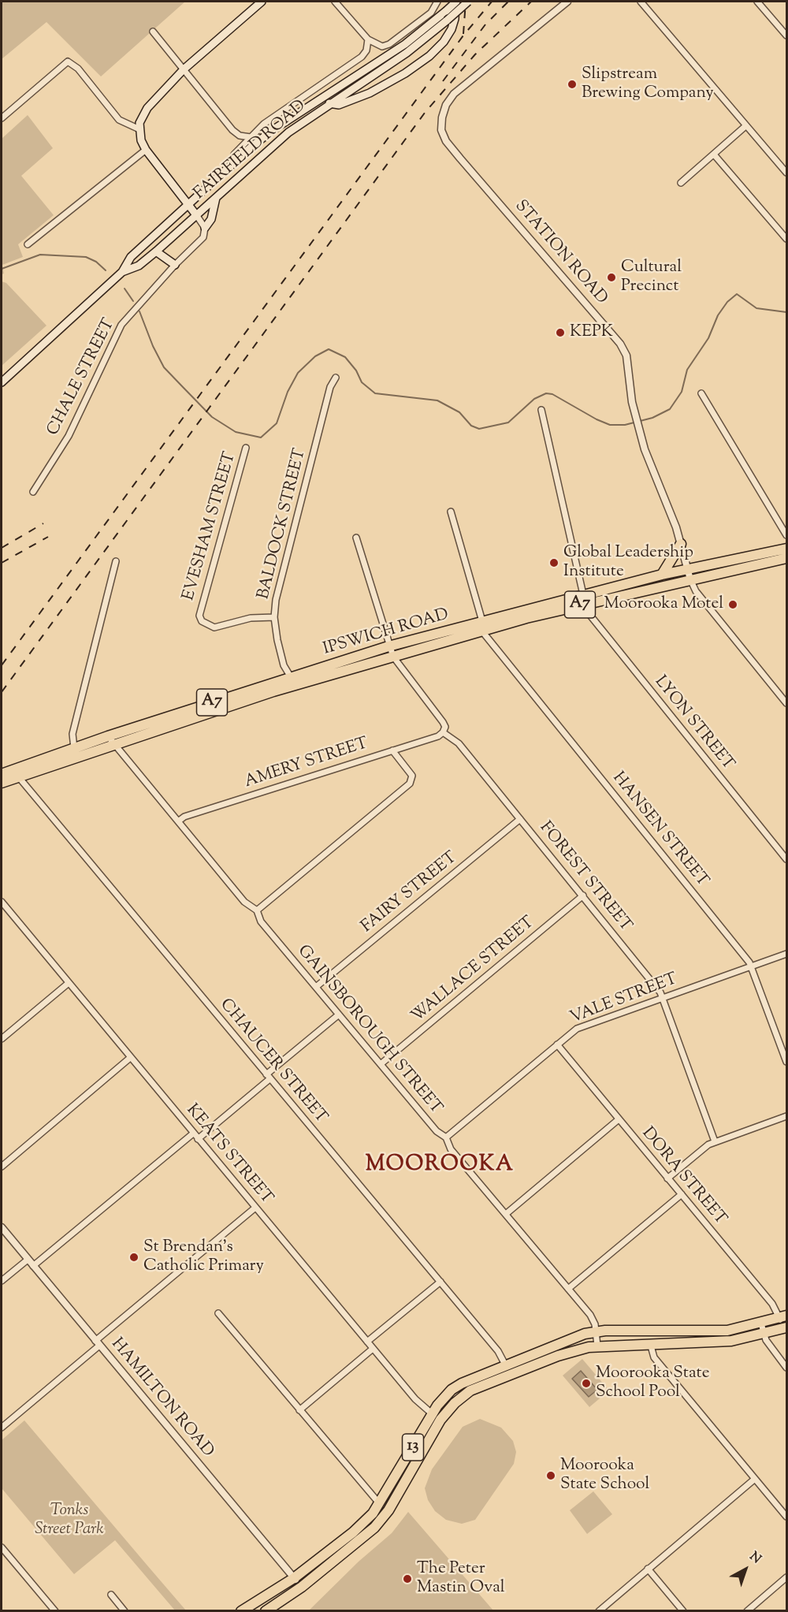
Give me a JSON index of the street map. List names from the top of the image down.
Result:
{
  "streets": {
    "highway": ["A7", "IPSWICH ROAD", "13"],
    "main road": ["FAIRFIELD ROAD"],
    "street": [
      "STATION ROAD",
      "CHALE STREET",
      "BALDOCK STREET",
      "EVESHAM STREET",
      "LYON STREET",
      "AMERY STREET",
      "HANSEN STREET",
      "FOREST STREET",
      "FAIRY STREET",
      "WALLACE STREET",
      "VALE STREET",
      "GAINSBOROUGH STREET",
      "CHAUCER STREET",
      "KEATS STREET",
      "DORA STREET",
      "HAMILTON ROAD"
    ]
  },
  "crossings": [
    ["STATION ROAD", "IPSWICH ROAD"],
    ["BALDOCK STREET", "EVESHAM STREET"],
    ["BALDOCK STREET", "IPSWICH ROAD"],
    ["IPSWICH ROAD", "LYON STREET"],
    ["IPSWICH ROAD", "HANSEN STREET"],
    ["IPSWICH ROAD", "GAINSBOROUGH STREET"],
    ["IPSWICH ROAD", "CHAUCER STREET"],
    ["AMERY STREET", "FOREST STREET"],
    ["AMERY STREET", "GAINSBOROUGH STREET"],
    ["HANSEN STREET", "VALE STREET"],
    ["FOREST STREET", "FAIRY STREET"],
    ["FOREST STREET", "WALLACE STREET"],
    ["FOREST STREET", "VALE STREET"],
    ["FAIRY STREET", "GAINSBOROUGH STREET"],
    ["WALLACE STREET", "GAINSBOROUGH STREET"],
    ["VALE STREET", "GAINSBOROUGH STREET"],
    ["VALE STREET", "DORA STREET"],
    ["GAINSBOROUGH STREET", "13"],
    ["CHAUCER STREET", "13"],
    ["KEATS STREET", "13"],
    ["DORA STREET", "13"],
    ["HAMILTON ROAD", "13"]
  ],
  "districts": ["MOOROOKA"],
  "parks": ["Tonks Street Park"],
  "places": [
    "Slipstream Brewing Company",
    "Cultural Precinct",
    "KEPK",
    "Global Leadership Institute",
    "Moorooka Motel",
    "St Brendan's Catholic Primary",
    "Moorooka State School Pool",
    "Moorooka State School",
    "The Peter Mastin Oval"
  ],
  "north": "top right"
}
